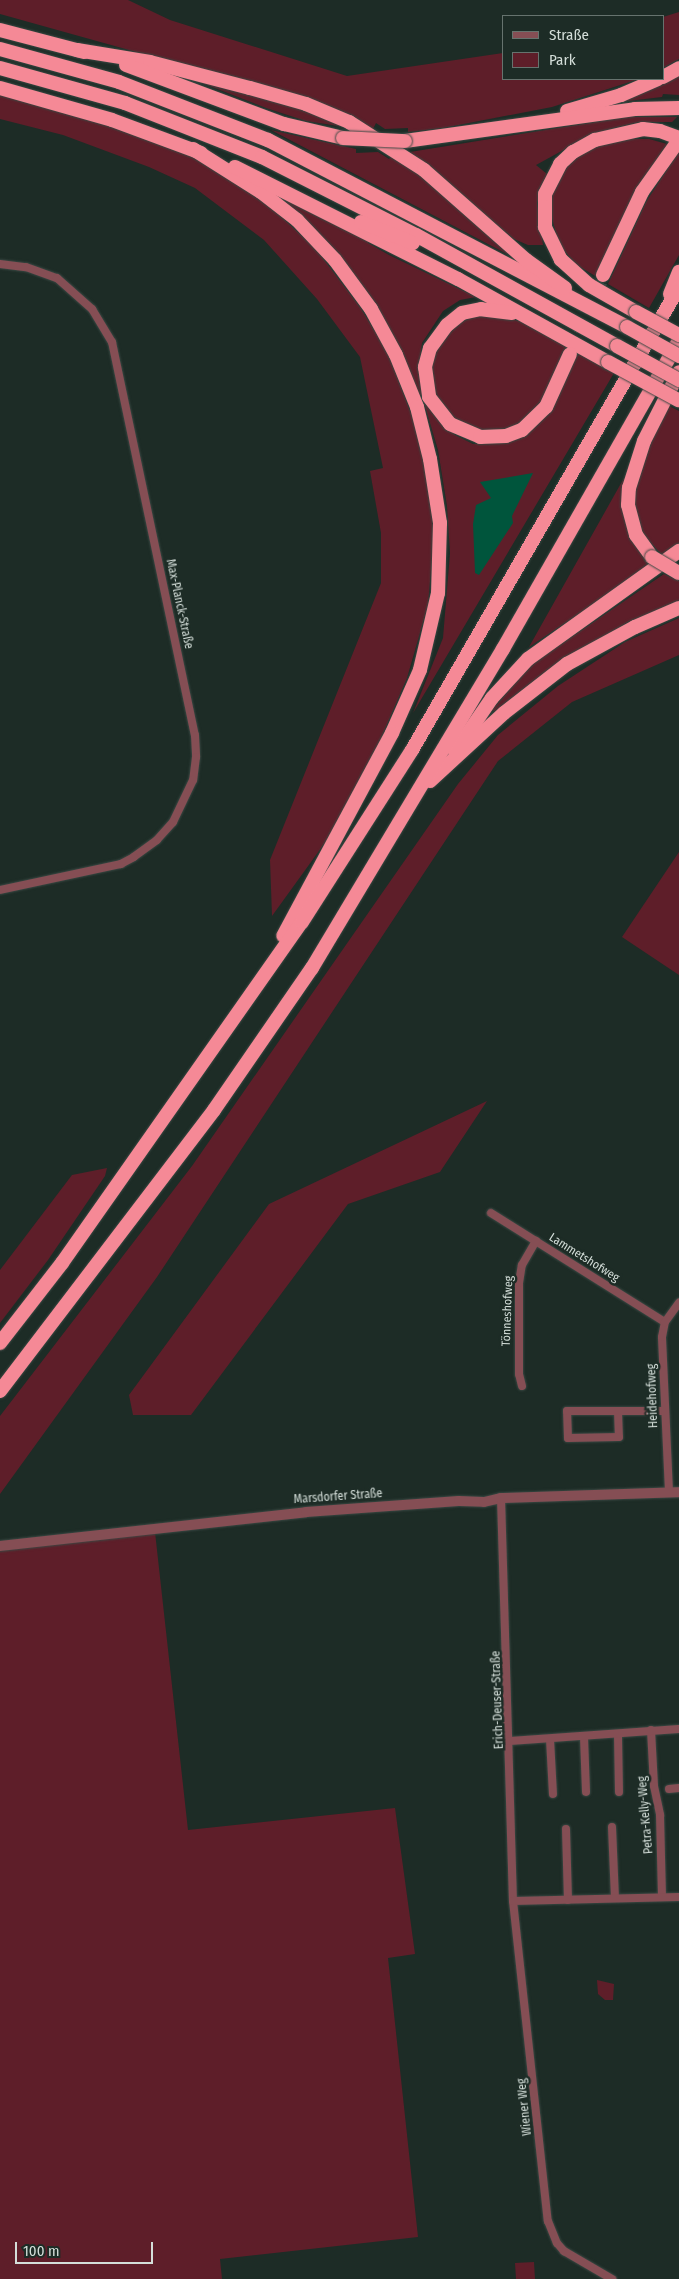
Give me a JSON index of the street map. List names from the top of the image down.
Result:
{
  "streets": {
    "street": [
      "Max-Planck-Straße",
      "Lammetshofweg",
      "Tönneshofweg",
      "Heidehofweg",
      "Marsdorfer Straße",
      "Erich-Deuser-Straße",
      "Petra-Kelly-Weg",
      "Wiener Weg"
    ]
  },
  "crossings": [
    ["Lammetshofweg", "Tönneshofweg"],
    ["Lammetshofweg", "Heidehofweg"],
    ["Heidehofweg", "Marsdorfer Straße"],
    ["Marsdorfer Straße", "Erich-Deuser-Straße"],
    ["Erich-Deuser-Straße", "Wiener Weg"]
  ],
  "legend": ["Straße", "Park"],
  "scale_bar": "100 m"
}
